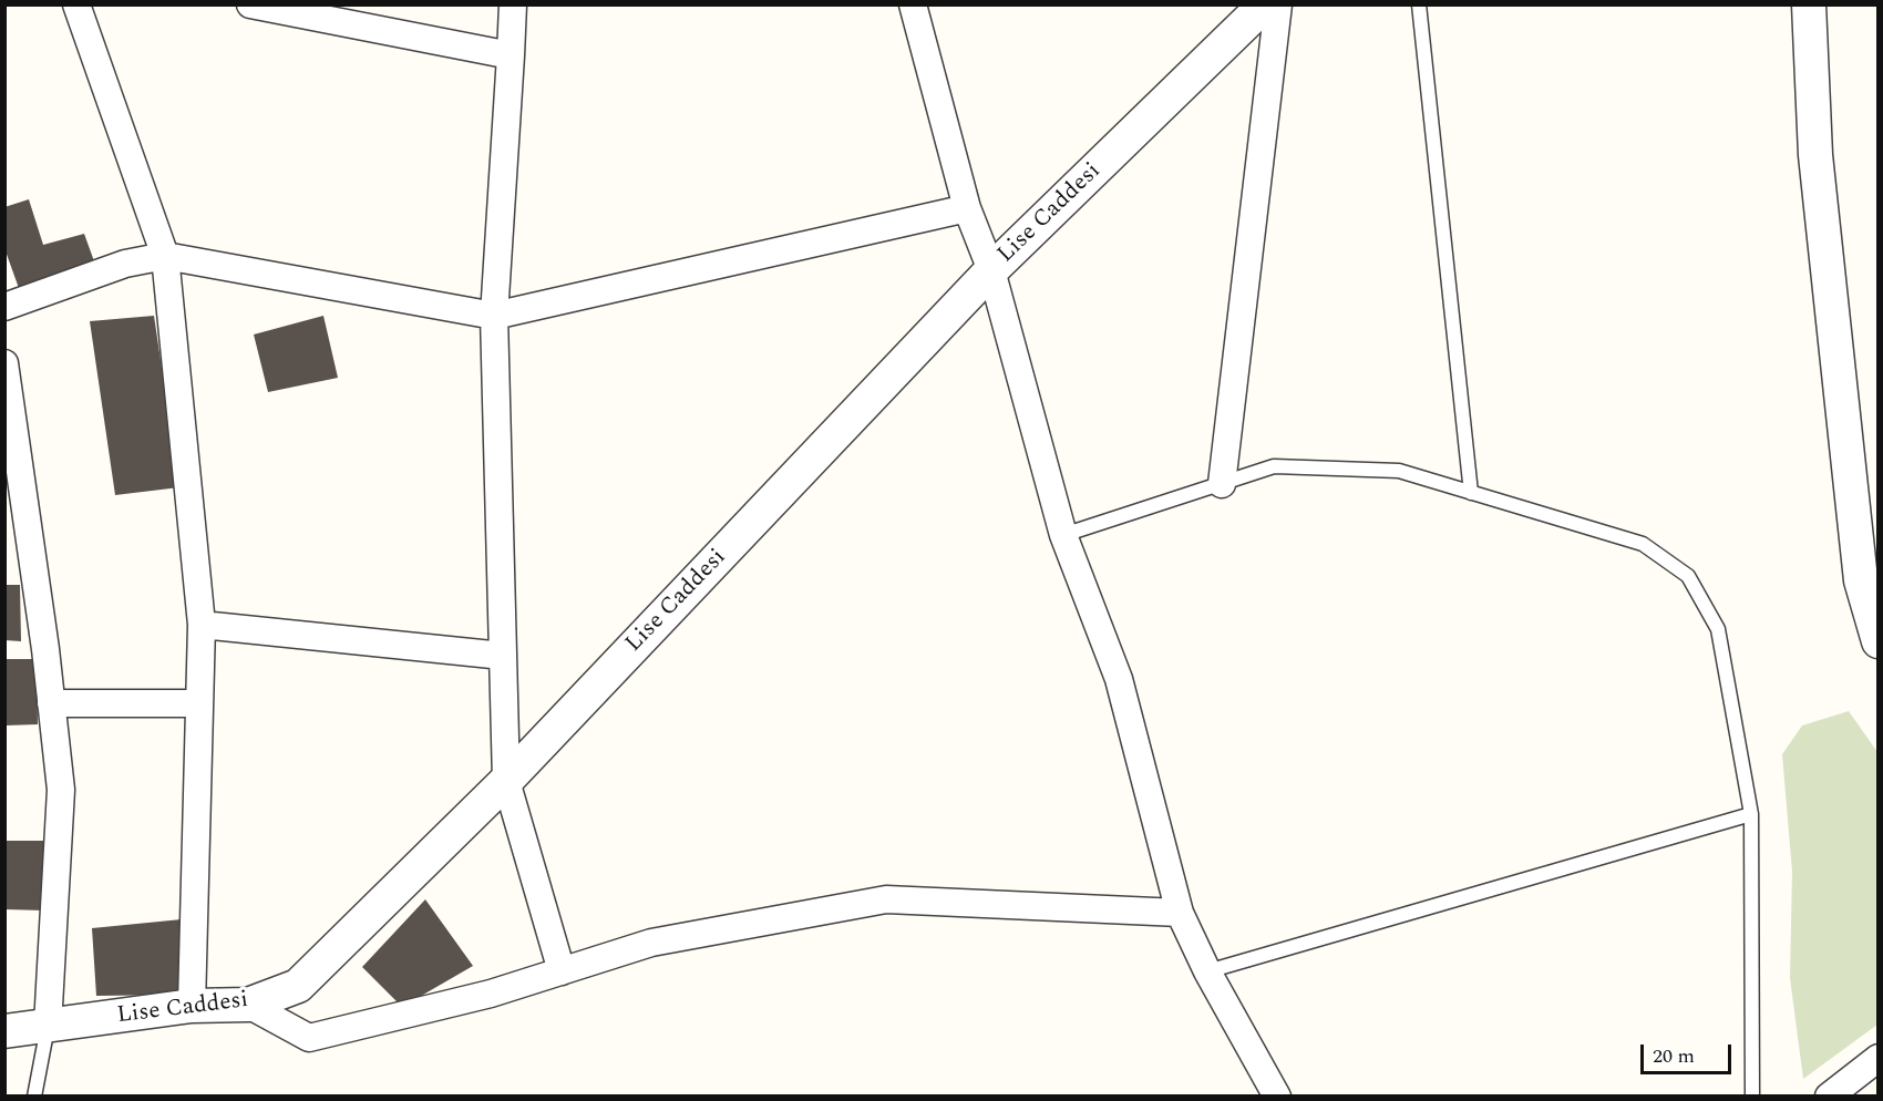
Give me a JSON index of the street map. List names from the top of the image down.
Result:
{
  "streets": {
    "street": ["Lise Caddesi"]
  },
  "scale_bar": "20 m"
}
